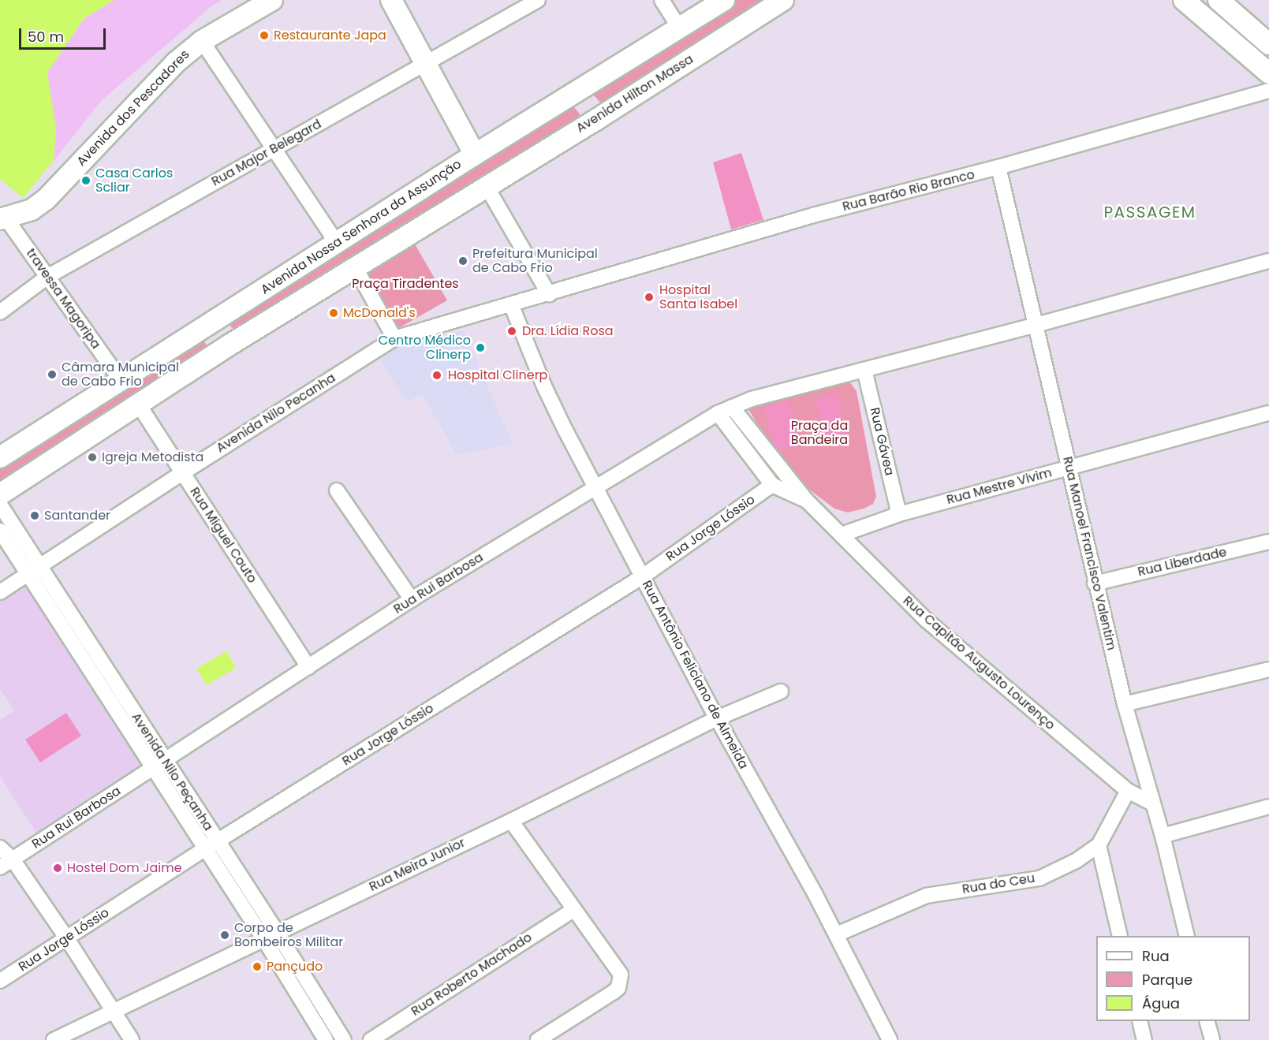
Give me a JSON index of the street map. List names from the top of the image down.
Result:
{
  "streets": {
    "main road": ["Avenida Hilton Massa", "Avenida dos Pescadores", "Avenida Nossa Senhora da Assunção"],
    "street": [
      "Rua Major Belegard",
      "Rua Barão Rio Branco",
      "travessa Magoripa",
      "Avenida Nilo Pecanha",
      "Rua Gávea",
      "Rua Mestre Vivim",
      "Rua Jorge Lóssio",
      "Rua Miguel Couto",
      "Rua Manoel Francisco Valentim",
      "Rua Liberdade",
      "Rua Rui Barbosa",
      "Rua Capitão Augusto Lourenço",
      "Rua Antônio Feliciano de Almeida",
      "Avenida Nilo Peçanha",
      "Rua Meira Junior",
      "Rua do Ceu",
      "Rua Roberto Machado"
    ]
  },
  "crossings": [
    ["Avenida dos Pescadores", "travessa Magoripa"],
    ["Rua Major Belegard", "travessa Magoripa"],
    ["Rua Barão Rio Branco", "Avenida Nilo Pecanha"],
    ["Rua Barão Rio Branco", "Rua Manoel Francisco Valentim"],
    ["Avenida Nossa Senhora da Assunção", "travessa Magoripa"],
    ["Avenida Nilo Pecanha", "Rua Miguel Couto"],
    ["Avenida Nilo Pecanha", "Rua Antônio Feliciano de Almeida"],
    ["Avenida Nilo Pecanha", "Avenida Nilo Peçanha"],
    ["Rua Gávea", "Rua Mestre Vivim"],
    ["Rua Gávea", "Rua Rui Barbosa"],
    ["Rua Mestre Vivim", "Rua Manoel Francisco Valentim"],
    ["Rua Mestre Vivim", "Rua Capitão Augusto Lourenço"],
    ["Rua Jorge Lóssio", "Rua Capitão Augusto Lourenço"],
    ["Rua Jorge Lóssio", "Rua Antônio Feliciano de Almeida"],
    ["Rua Jorge Lóssio", "Avenida Nilo Peçanha"],
    ["Rua Miguel Couto", "Rua Rui Barbosa"],
    ["Rua Manoel Francisco Valentim", "Rua Liberdade"],
    ["Rua Manoel Francisco Valentim", "Rua Rui Barbosa"],
    ["Rua Manoel Francisco Valentim", "Rua Capitão Augusto Lourenço"],
    ["Rua Rui Barbosa", "Rua Capitão Augusto Lourenço"],
    ["Rua Rui Barbosa", "Rua Antônio Feliciano de Almeida"],
    ["Rua Rui Barbosa", "Avenida Nilo Peçanha"],
    ["Rua Capitão Augusto Lourenço", "Rua do Ceu"],
    ["Rua Antônio Feliciano de Almeida", "Rua Meira Junior"],
    ["Rua Antônio Feliciano de Almeida", "Rua do Ceu"],
    ["Avenida Nilo Peçanha", "Rua Meira Junior"]
  ],
  "districts": ["PASSAGEM"],
  "parks": ["Praça Tiradentes", "Praça da Bandeira"],
  "places": [
    "Restaurante Japa",
    "Casa Carlos Scliar",
    "Prefeitura Municipal de Cabo Frio",
    "Hospital Santa Isabel",
    "McDonald's",
    "Dra. Lídia Rosa",
    "Centro Médico Clinerp",
    "Câmara Municipal de Cabo Frio",
    "Hospital Clinerp",
    "Igreja Metodista",
    "Santander",
    "Hostel Dom Jaime",
    "Corpo de Bombeiros Militar",
    "Pançudo"
  ],
  "legend": ["Rua", "Parque", "Água"],
  "scale_bar": "50 m"
}
